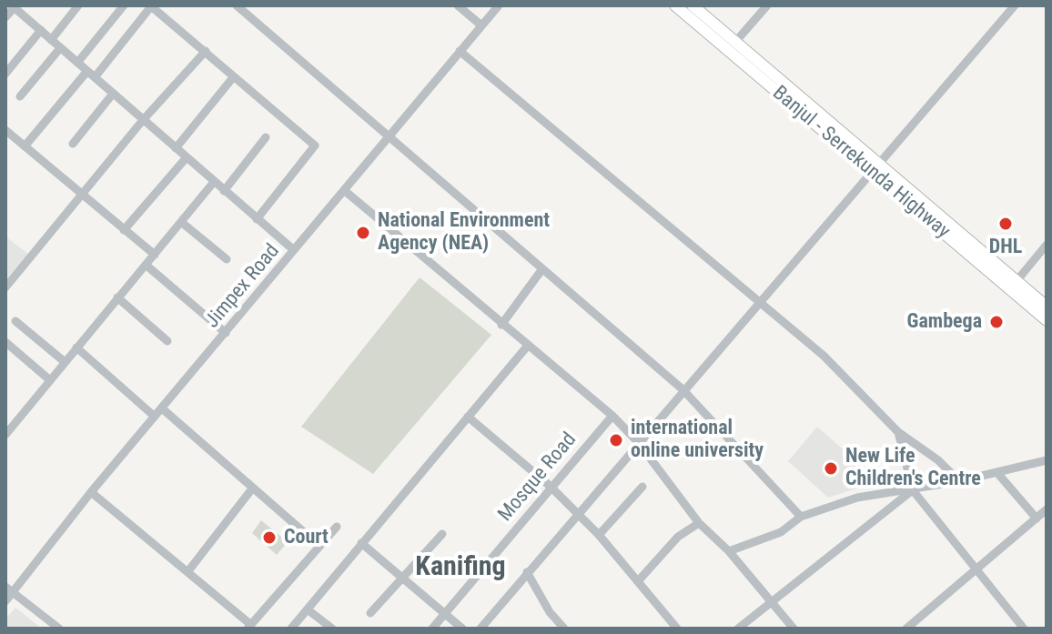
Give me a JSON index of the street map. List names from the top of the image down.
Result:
{
  "streets": {
    "highway": ["Banjul - Serrekunda Highway"],
    "street": ["Jimpex Road", "Mosque Road"]
  },
  "districts": ["Kanifing"],
  "places": [
    "DHL",
    "National Environment Agency (NEA)",
    "Gambega",
    "international online university",
    "New Life Children's Centre",
    "Court"
  ]
}
